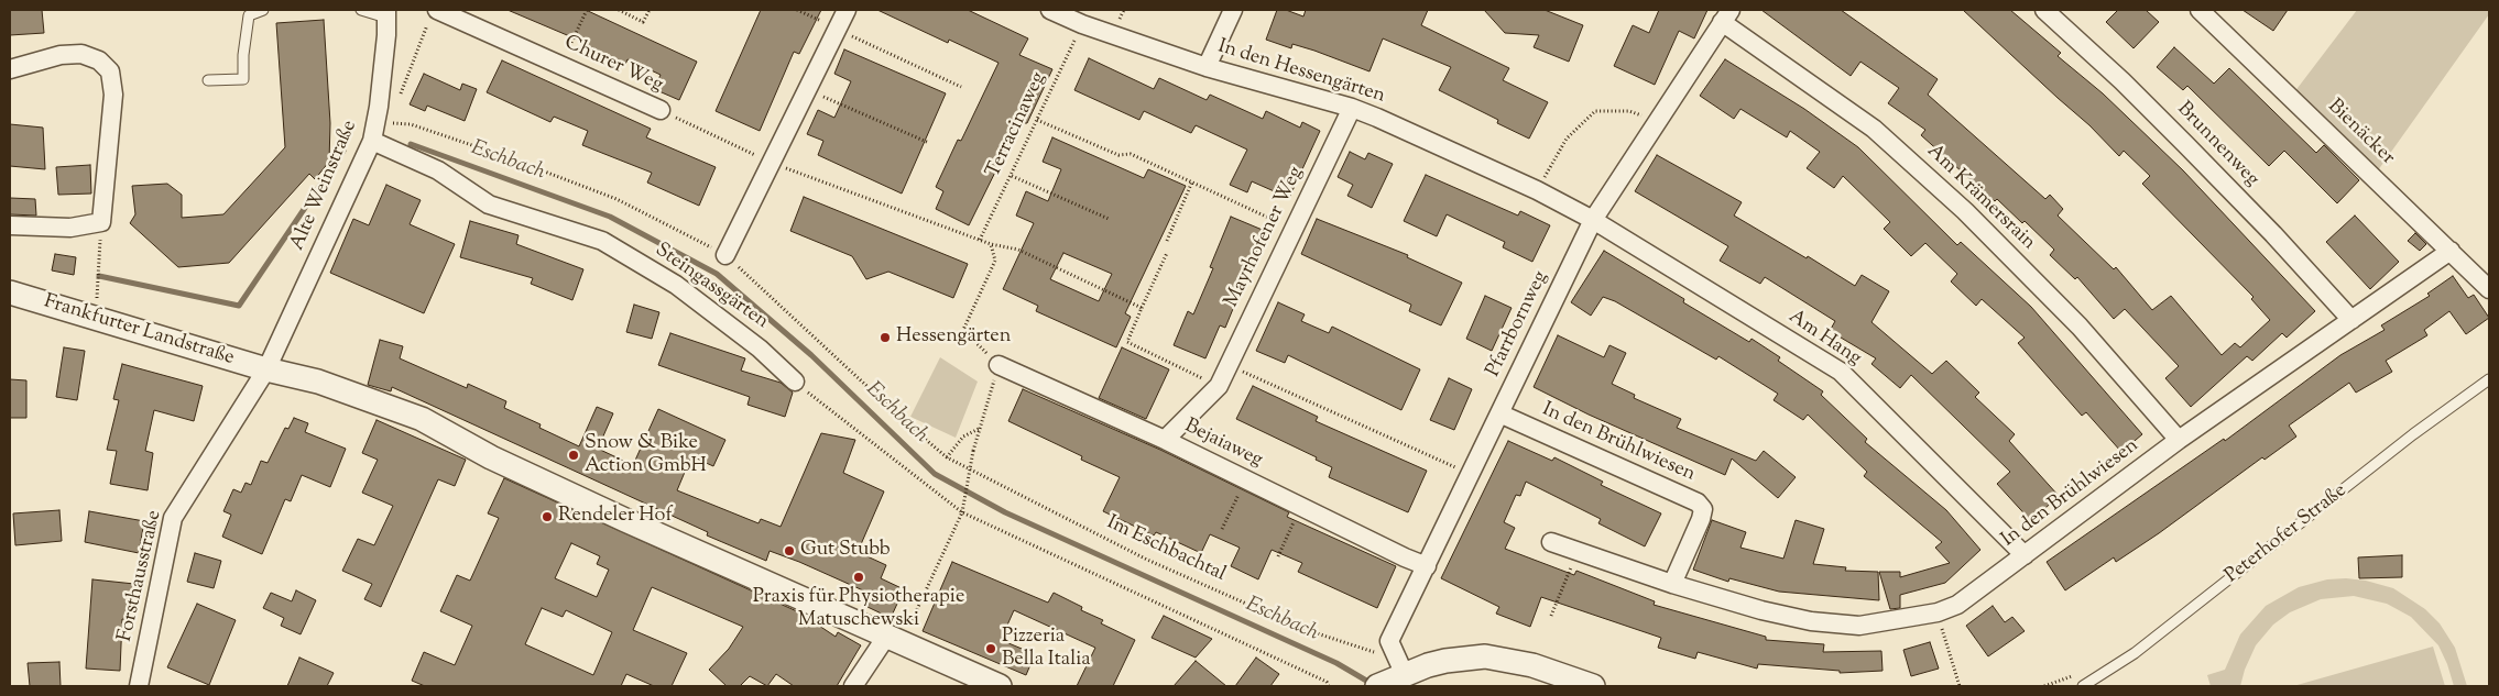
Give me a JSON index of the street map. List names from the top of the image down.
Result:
{
  "streets": {
    "street": [
      "Churer Weg",
      "In den Hessengärten",
      "Bienäcker",
      "Brunnenweg",
      "Alte Weinstraße",
      "Am Krämersrain",
      "Mayrhofener Weg",
      "Steingassgärten",
      "Pfarrbornweg",
      "Frankfurter Landstraße",
      "Am Hang",
      "In den Brühlwiesen",
      "Bejaiaweg",
      "Forsthausstraße"
    ],
    "lane": ["Peterhofer Straße"],
    "path": ["Terracinaweg", "Im Eschbachtal"]
  },
  "crossings": [
    ["Churer Weg", "Terracinaweg"],
    ["In den Hessengärten", "Terracinaweg"],
    ["In den Hessengärten", "Mayrhofener Weg"],
    ["In den Hessengärten", "Pfarrbornweg"],
    ["In den Hessengärten", "Am Hang"],
    ["Bienäcker", "In den Brühlwiesen"],
    ["Brunnenweg", "In den Brühlwiesen"],
    ["Alte Weinstraße", "Steingassgärten"],
    ["Alte Weinstraße", "Frankfurter Landstraße"],
    ["Alte Weinstraße", "Im Eschbachtal"],
    ["Alte Weinstraße", "Forsthausstraße"],
    ["Am Krämersrain", "Pfarrbornweg"],
    ["Am Krämersrain", "In den Brühlwiesen"],
    ["Mayrhofener Weg", "Bejaiaweg"],
    ["Pfarrbornweg", "Am Hang"],
    ["Pfarrbornweg", "In den Brühlwiesen"],
    ["Pfarrbornweg", "Bejaiaweg"],
    ["Pfarrbornweg", "Im Eschbachtal"],
    ["Frankfurter Landstraße", "Forsthausstraße"],
    ["Am Hang", "In den Brühlwiesen"]
  ],
  "water": ["Eschbach"],
  "places": [
    "Hessengärten",
    "Snow & Bike Action GmbH",
    "Rendeler Hof",
    "Gut Stubb",
    "Praxis für Physiotherapie Matuschewski",
    "Pizzeria Bella Italia"
  ]
}
